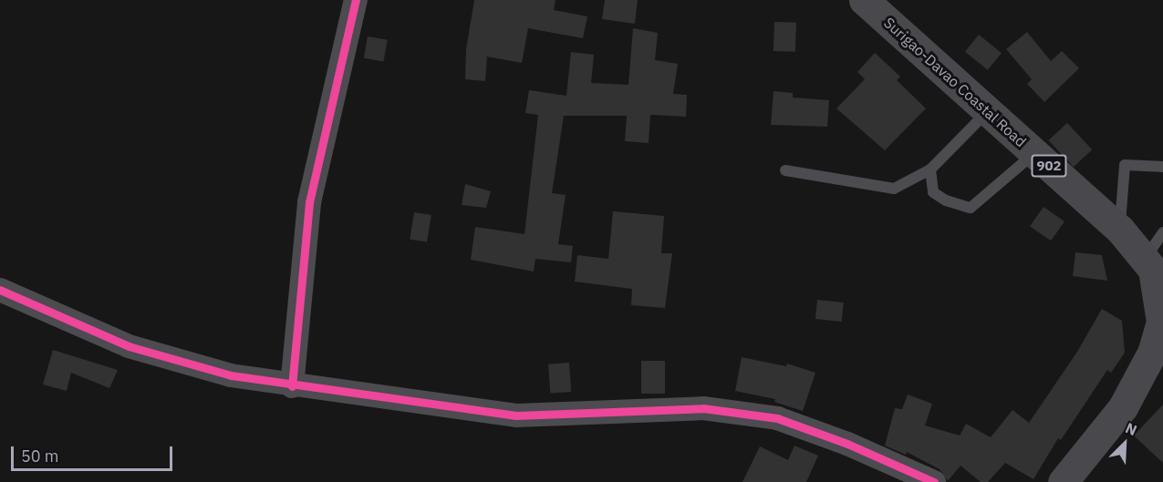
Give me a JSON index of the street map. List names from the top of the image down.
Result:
{
  "streets": {
    "highway": ["Surigao-Davao Coastal Road", "902"]
  },
  "scale_bar": "50 m",
  "north": "top right"
}
